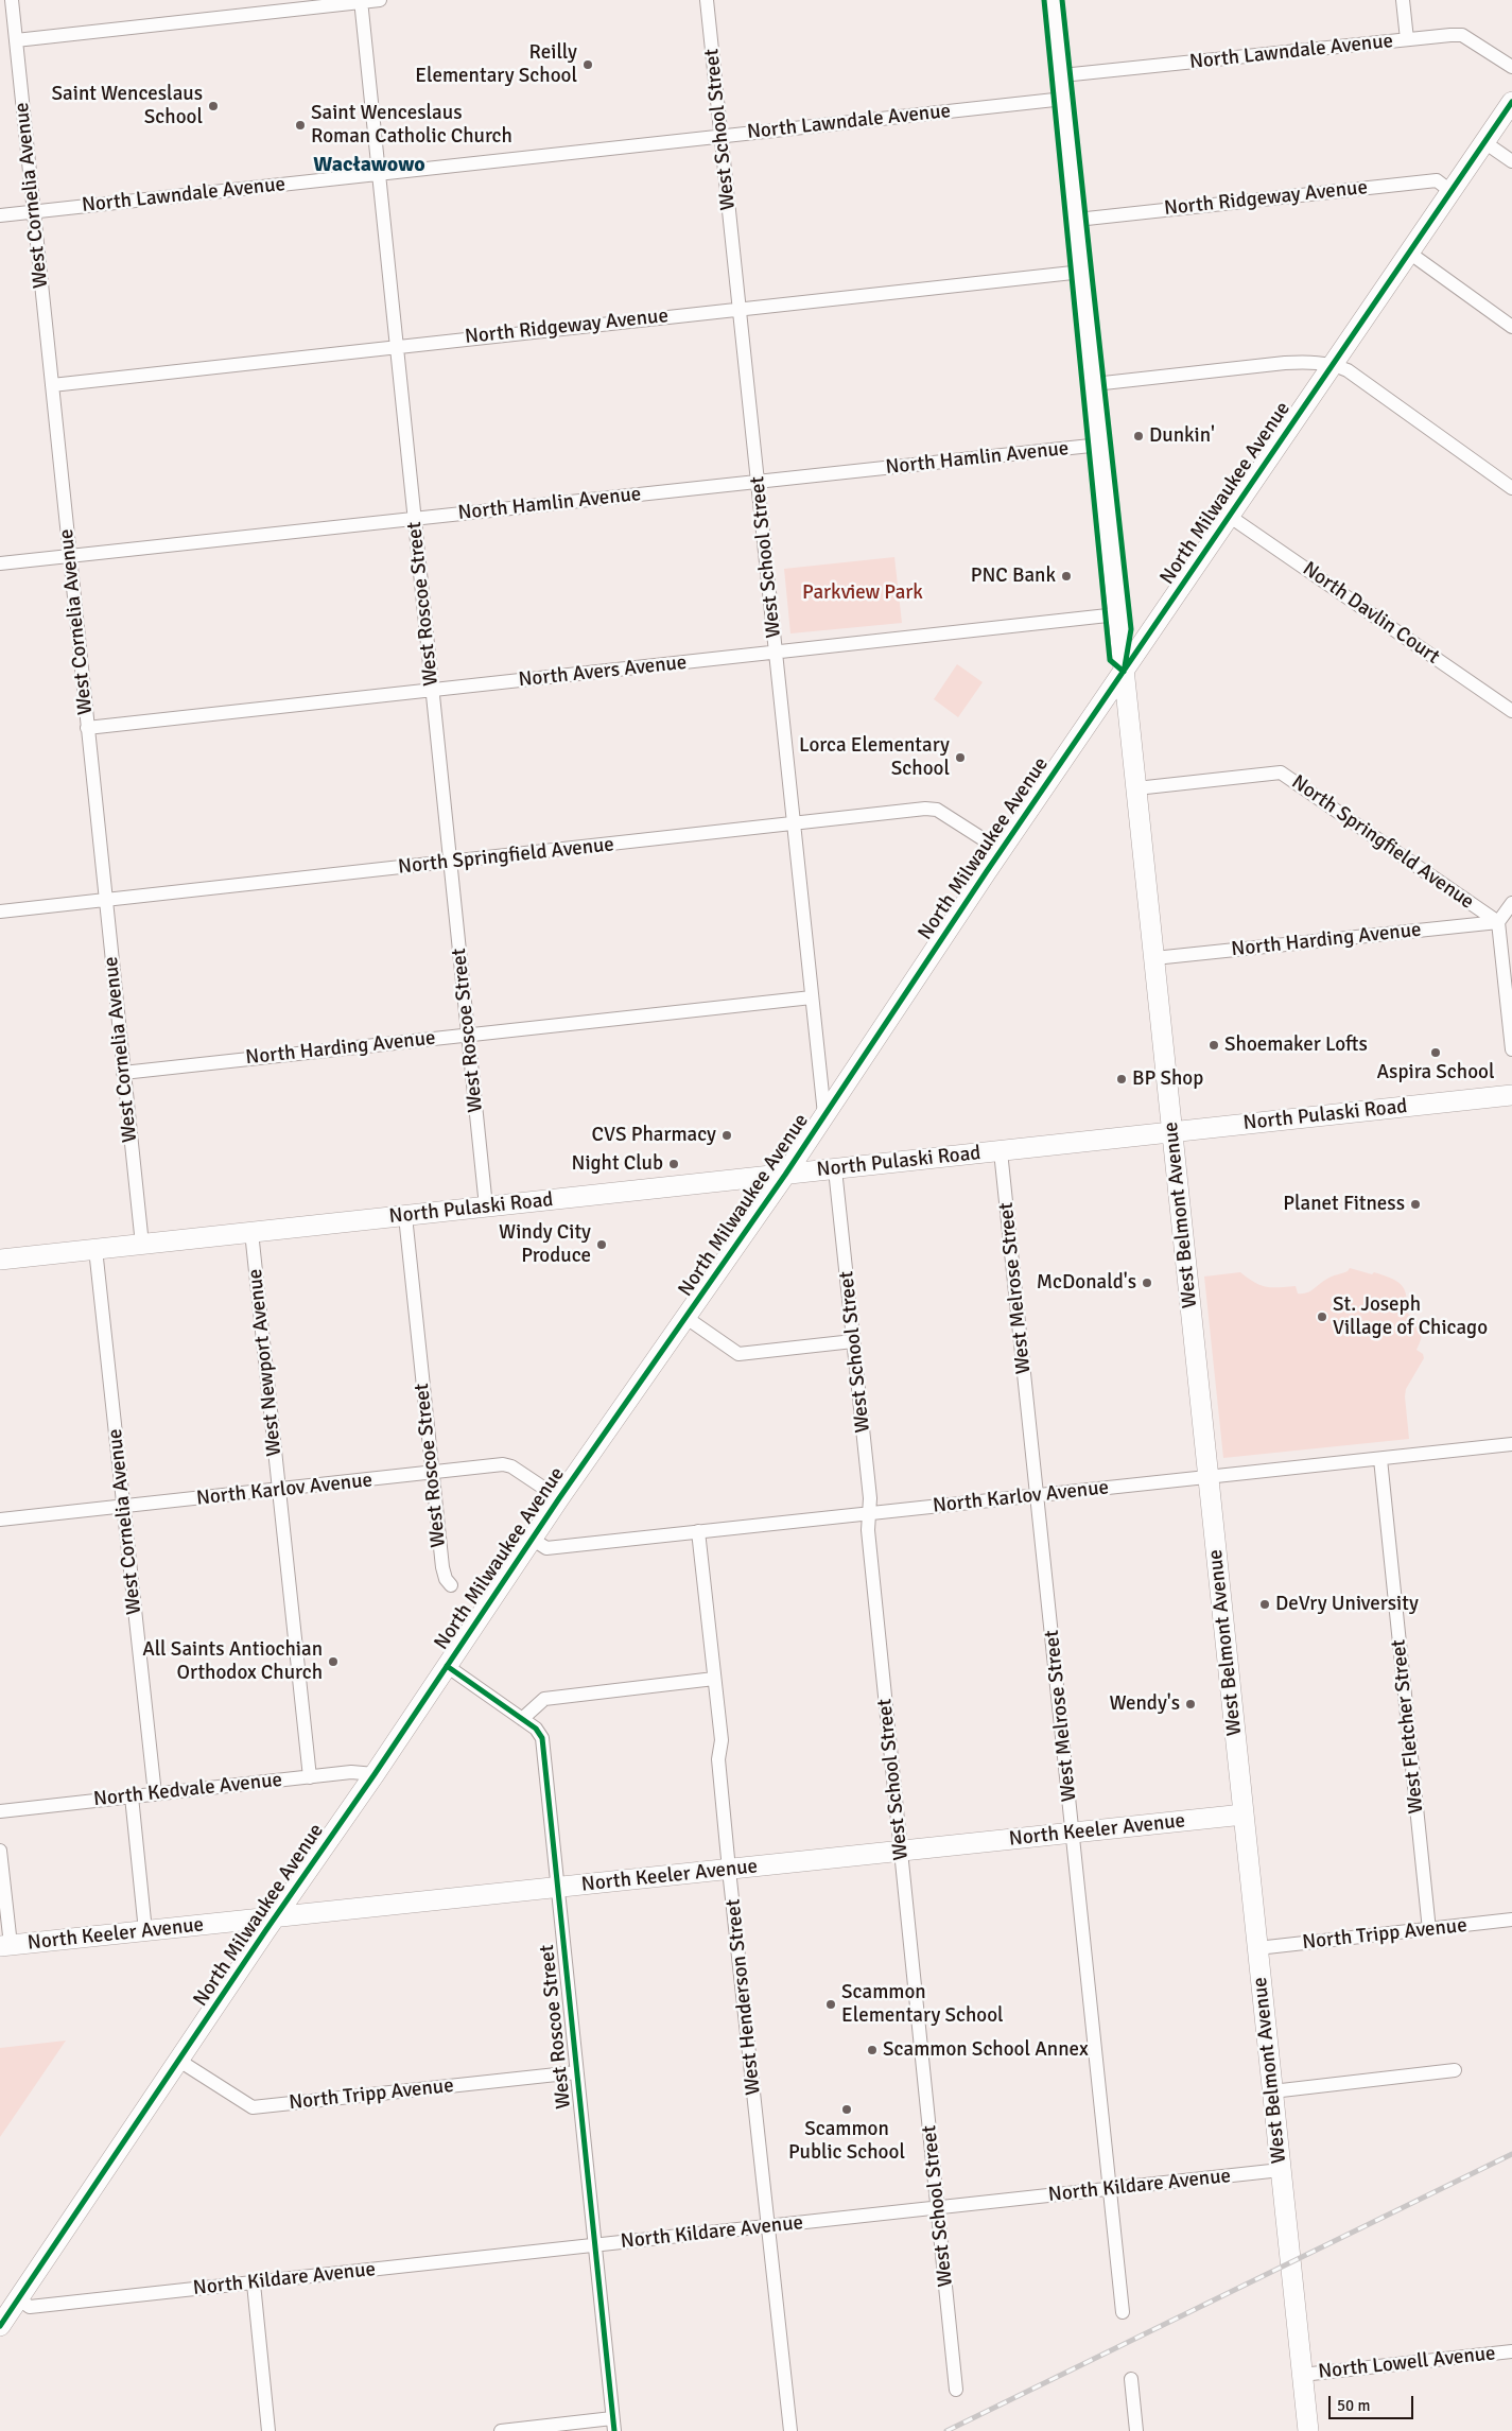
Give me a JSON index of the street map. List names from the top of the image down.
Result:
{
  "streets": {
    "main road": [
      "North Milwaukee Avenue",
      "North Pulaski Road",
      "West Belmont Avenue",
      "North Keeler Avenue"
    ],
    "street": [
      "North Lawndale Avenue",
      "West School Street",
      "West Cornelia Avenue",
      "North Ridgeway Avenue",
      "North Hamlin Avenue",
      "West Roscoe Street",
      "North Davlin Court",
      "North Avers Avenue",
      "North Springfield Avenue",
      "North Harding Avenue",
      "West Melrose Street",
      "West Newport Avenue",
      "North Karlov Avenue",
      "West Fletcher Street",
      "North Kedvale Avenue",
      "North Tripp Avenue",
      "West Henderson Street",
      "North Kildare Avenue",
      "North Lowell Avenue"
    ]
  },
  "crossings": [
    ["North Lawndale Avenue", "West School Street"],
    ["North Lawndale Avenue", "West Cornelia Avenue"],
    ["North Lawndale Avenue", "West Roscoe Street"],
    ["North Lawndale Avenue", "West Belmont Avenue"],
    ["West School Street", "North Ridgeway Avenue"],
    ["West School Street", "North Hamlin Avenue"],
    ["West School Street", "North Milwaukee Avenue"],
    ["West School Street", "North Avers Avenue"],
    ["West School Street", "North Springfield Avenue"],
    ["West School Street", "North Harding Avenue"],
    ["West School Street", "North Pulaski Road"],
    ["West School Street", "North Karlov Avenue"],
    ["West School Street", "North Keeler Avenue"],
    ["West School Street", "North Kildare Avenue"],
    ["West Cornelia Avenue", "North Ridgeway Avenue"],
    ["West Cornelia Avenue", "North Hamlin Avenue"],
    ["West Cornelia Avenue", "North Avers Avenue"],
    ["West Cornelia Avenue", "North Springfield Avenue"],
    ["West Cornelia Avenue", "North Harding Avenue"],
    ["West Cornelia Avenue", "North Pulaski Road"],
    ["West Cornelia Avenue", "North Karlov Avenue"],
    ["West Cornelia Avenue", "North Kedvale Avenue"],
    ["North Ridgeway Avenue", "North Milwaukee Avenue"],
    ["North Ridgeway Avenue", "West Roscoe Street"],
    ["North Ridgeway Avenue", "West Belmont Avenue"],
    ["North Hamlin Avenue", "West Roscoe Street"],
    ["North Hamlin Avenue", "West Belmont Avenue"],
    ["North Milwaukee Avenue", "West Roscoe Street"],
    ["North Milwaukee Avenue", "North Davlin Court"],
    ["North Milwaukee Avenue", "North Springfield Avenue"],
    ["North Milwaukee Avenue", "North Pulaski Road"],
    ["North Milwaukee Avenue", "West Belmont Avenue"],
    ["North Milwaukee Avenue", "North Karlov Avenue"],
    ["North Milwaukee Avenue", "North Kedvale Avenue"],
    ["North Milwaukee Avenue", "North Keeler Avenue"],
    ["North Milwaukee Avenue", "North Tripp Avenue"],
    ["North Milwaukee Avenue", "North Kildare Avenue"],
    ["West Roscoe Street", "North Avers Avenue"],
    ["West Roscoe Street", "North Springfield Avenue"],
    ["West Roscoe Street", "North Harding Avenue"],
    ["West Roscoe Street", "North Pulaski Road"],
    ["West Roscoe Street", "North Karlov Avenue"],
    ["West Roscoe Street", "North Keeler Avenue"],
    ["West Roscoe Street", "North Tripp Avenue"],
    ["West Roscoe Street", "North Kildare Avenue"],
    ["North Avers Avenue", "West Belmont Avenue"],
    ["North Springfield Avenue", "North Harding Avenue"],
    ["North Springfield Avenue", "West Belmont Avenue"],
    ["North Harding Avenue", "West Belmont Avenue"],
    ["North Pulaski Road", "West Belmont Avenue"],
    ["North Pulaski Road", "West Melrose Street"],
    ["North Pulaski Road", "West Newport Avenue"],
    ["West Belmont Avenue", "North Karlov Avenue"],
    ["West Belmont Avenue", "North Keeler Avenue"],
    ["West Belmont Avenue", "North Tripp Avenue"],
    ["West Belmont Avenue", "North Kildare Avenue"],
    ["West Belmont Avenue", "North Lowell Avenue"],
    ["West Melrose Street", "North Karlov Avenue"],
    ["West Melrose Street", "North Keeler Avenue"],
    ["West Melrose Street", "North Kildare Avenue"],
    ["West Newport Avenue", "North Karlov Avenue"],
    ["West Newport Avenue", "North Kedvale Avenue"],
    ["North Karlov Avenue", "West Fletcher Street"],
    ["North Karlov Avenue", "West Henderson Street"],
    ["West Fletcher Street", "North Tripp Avenue"],
    ["North Keeler Avenue", "West Henderson Street"],
    ["West Henderson Street", "North Kildare Avenue"]
  ],
  "districts": ["Wacławowo"],
  "parks": ["Parkview Park"],
  "places": [
    "Reilly Elementary School",
    "Saint Wenceslaus School",
    "Saint Wenceslaus Roman Catholic Church",
    "Dunkin'",
    "PNC Bank",
    "Lorca Elementary School",
    "Shoemaker Lofts",
    "Aspira School",
    "BP Shop",
    "CVS Pharmacy",
    "Night Club",
    "Planet Fitness",
    "Windy City Produce",
    "McDonald's",
    "St. Joseph Village of Chicago",
    "DeVry University",
    "All Saints Antiochian Orthodox Church",
    "Wendy's",
    "Scammon Elementary School",
    "Scammon School Annex",
    "Scammon Public School"
  ],
  "scale_bar": "50 m"
}
